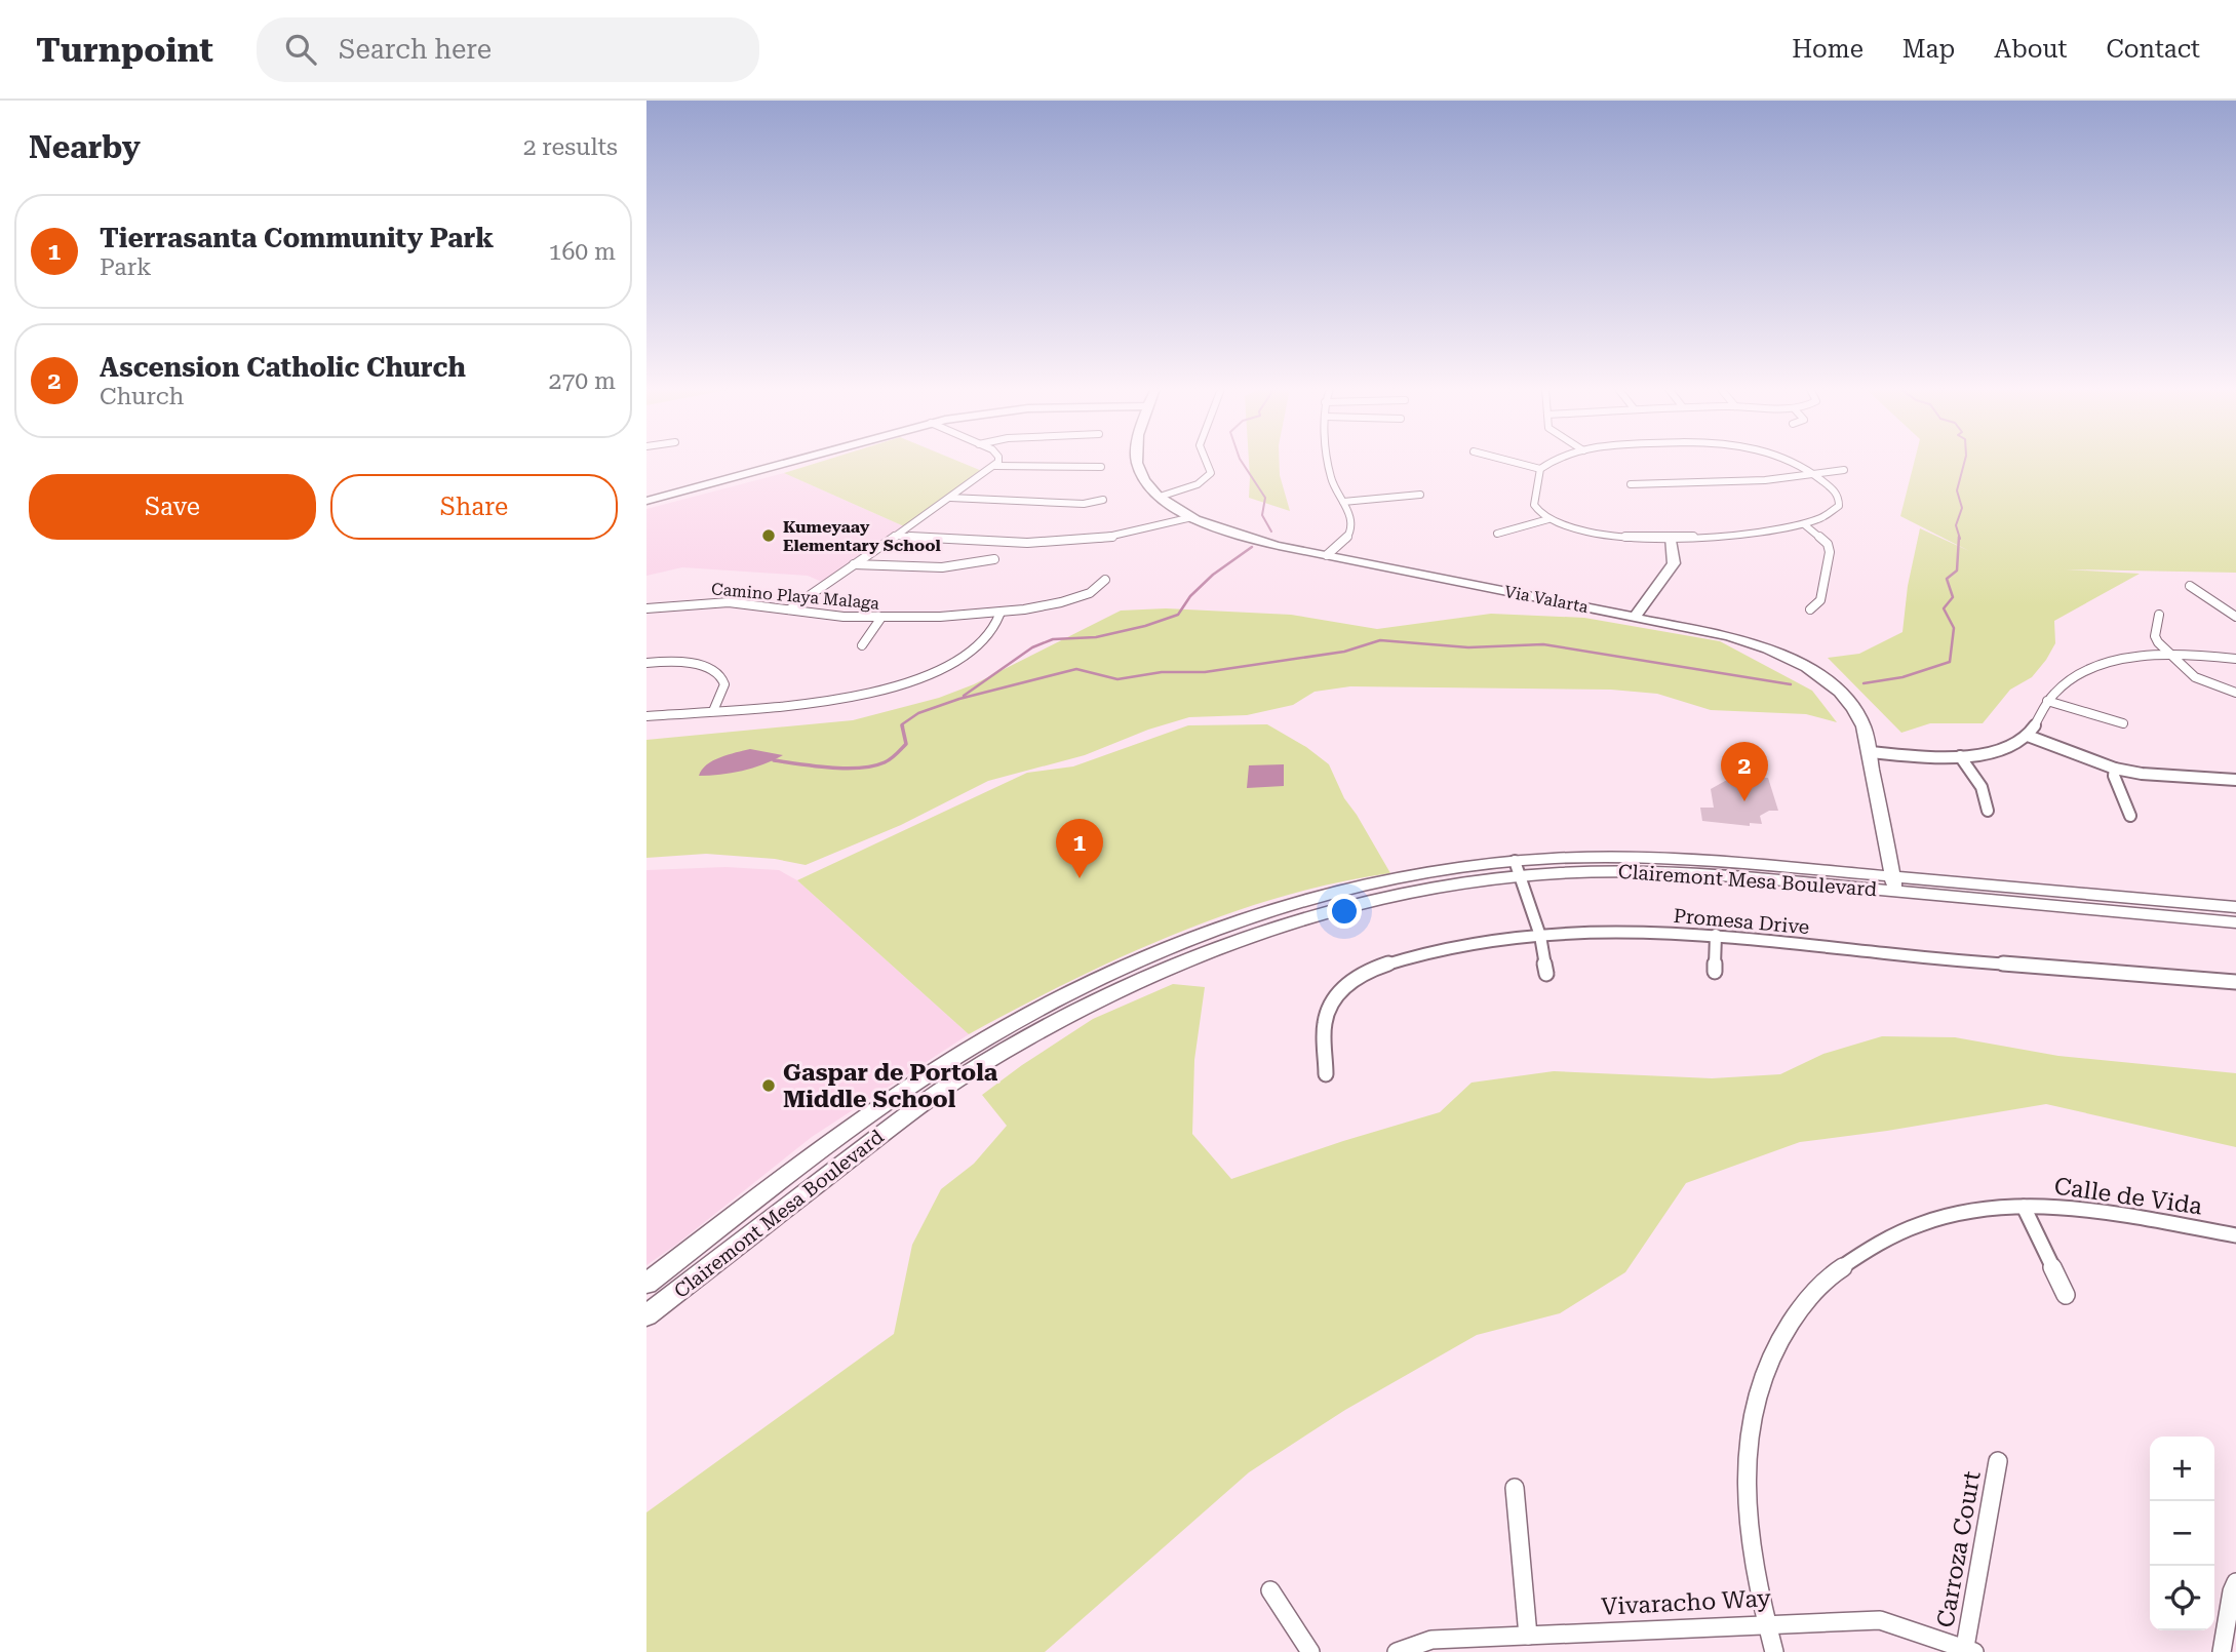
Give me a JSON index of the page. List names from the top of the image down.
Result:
{
  "streets": {
    "main road": ["Via Valarta", "Clairemont Mesa Boulevard"],
    "street": [
      "Camino Playa Malaga",
      "Promesa Drive",
      "Calle de Vida",
      "Carroza Court",
      "Vivaracho Way"
    ]
  },
  "crossings": [
    ["Via Valarta", "Clairemont Mesa Boulevard"],
    ["Calle de Vida", "Vivaracho Way"],
    ["Carroza Court", "Vivaracho Way"]
  ],
  "places": ["Kumeyaay Elementary School", "Gaspar de Portola Middle School"],
  "page": {
    "header": "Turnpoint",
    "search": "Search here",
    "nav": [
      "Home",
      "Map",
      "About",
      "Contact"
    ],
    "heading": ["Nearby", "2 results"],
    "list": [
      {
        "mark": "1",
        "name": "Tierrasanta Community Park",
        "note": "Park",
        "value": "160 m"
      },
      {
        "mark": "2",
        "name": "Ascension Catholic Church",
        "note": "Church",
        "value": "270 m"
      }
    ],
    "buttons": ["Save", "Share"],
    "pins": ["2", "1"],
    "map_buttons": ["+", "−"]
  }
}
